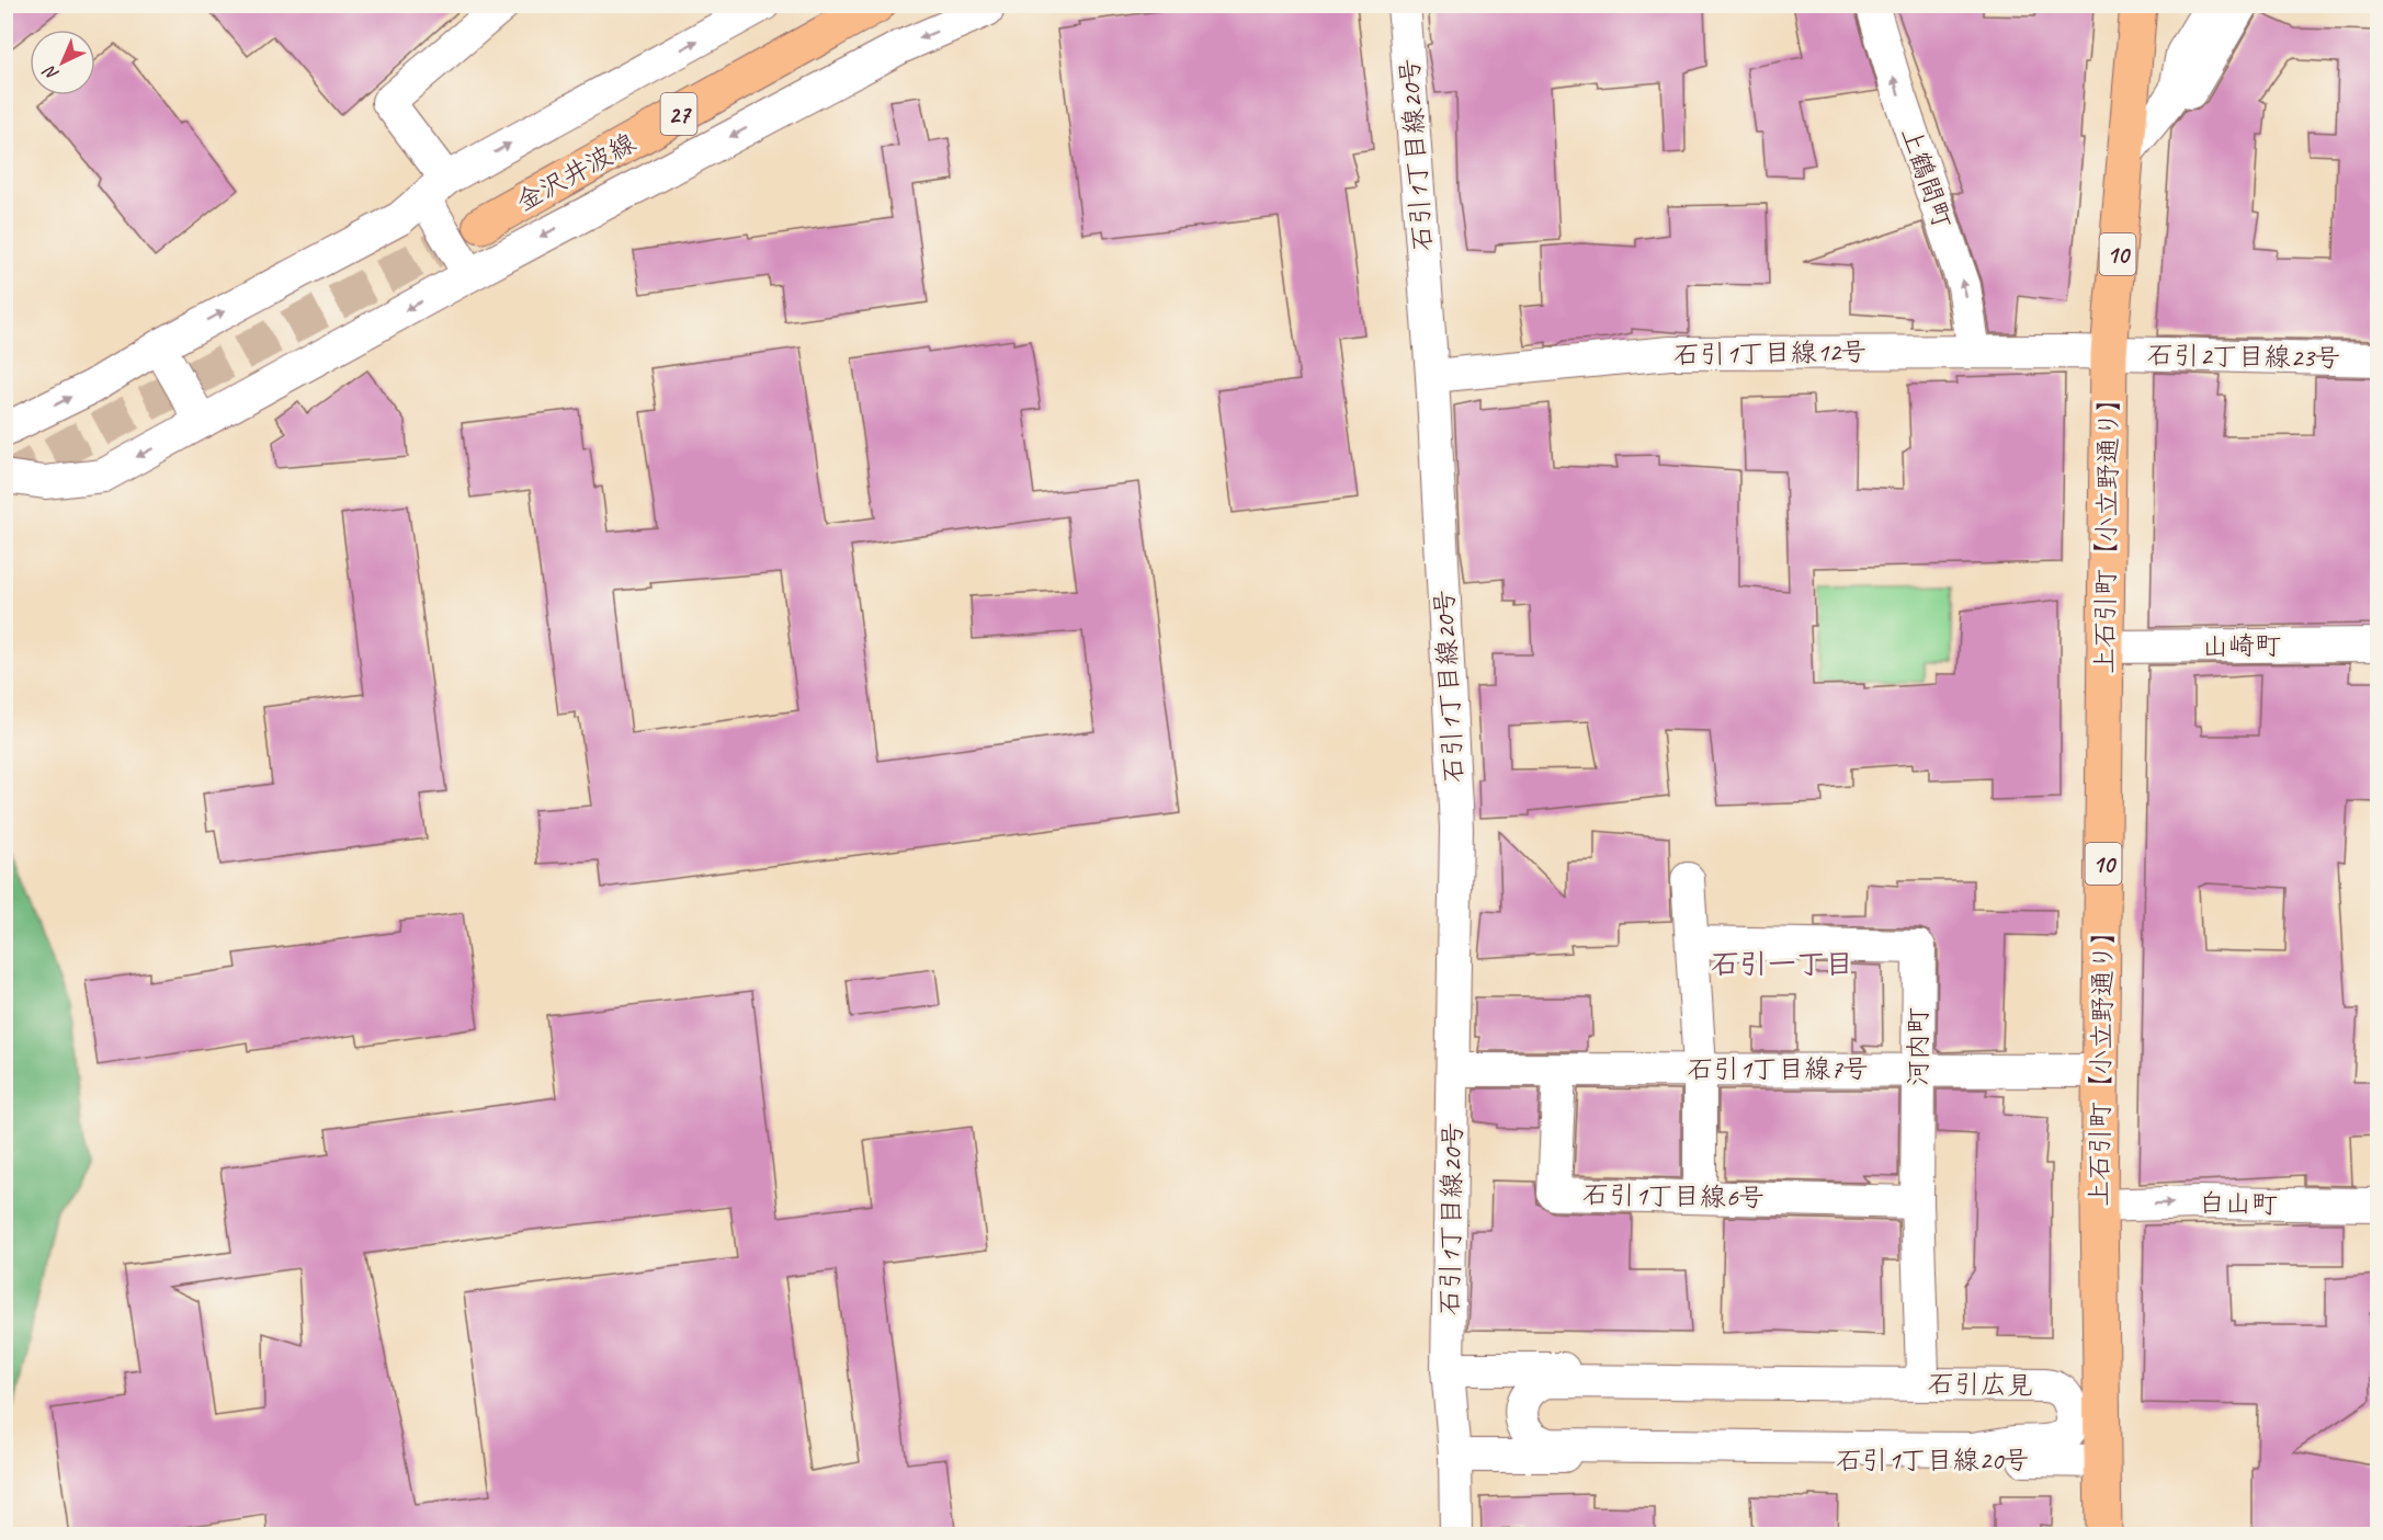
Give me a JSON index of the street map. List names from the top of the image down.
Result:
{
  "streets": {
    "main road": [
      "27",
      "金沢井波線",
      "10",
      "上石引町【小立野通り】"
    ],
    "street": [
      "石引1丁目線20号",
      "上鶴間町",
      "石引1丁目線12号",
      "石引2丁目線23号",
      "山崎町",
      "河内町",
      "石引1丁目線7号",
      "石引1丁目線6号",
      "白山町",
      "石引広見"
    ]
  },
  "crossings": [
    ["石引1丁目線20号", "石引1丁目線12号"],
    ["石引1丁目線20号", "上石引町【小立野通り】"],
    ["石引1丁目線20号", "石引1丁目線7号"],
    ["石引1丁目線20号", "石引広見"],
    ["上鶴間町", "石引1丁目線12号"],
    ["10", "石引1丁目線12号"],
    ["10", "石引2丁目線23号"],
    ["10", "上石引町【小立野通り】"],
    ["石引1丁目線12号", "石引2丁目線23号"],
    ["石引1丁目線12号", "上石引町【小立野通り】"],
    ["石引2丁目線23号", "上石引町【小立野通り】"],
    ["上石引町【小立野通り】", "山崎町"],
    ["上石引町【小立野通り】", "石引1丁目線7号"],
    ["上石引町【小立野通り】", "白山町"],
    ["河内町", "石引1丁目線7号"],
    ["河内町", "石引1丁目線6号"],
    ["石引1丁目線7号", "石引1丁目線6号"]
  ],
  "one_way": ["上鶴間町", "白山町"],
  "districts": ["石引一丁目"],
  "north": "bottom left"
}
